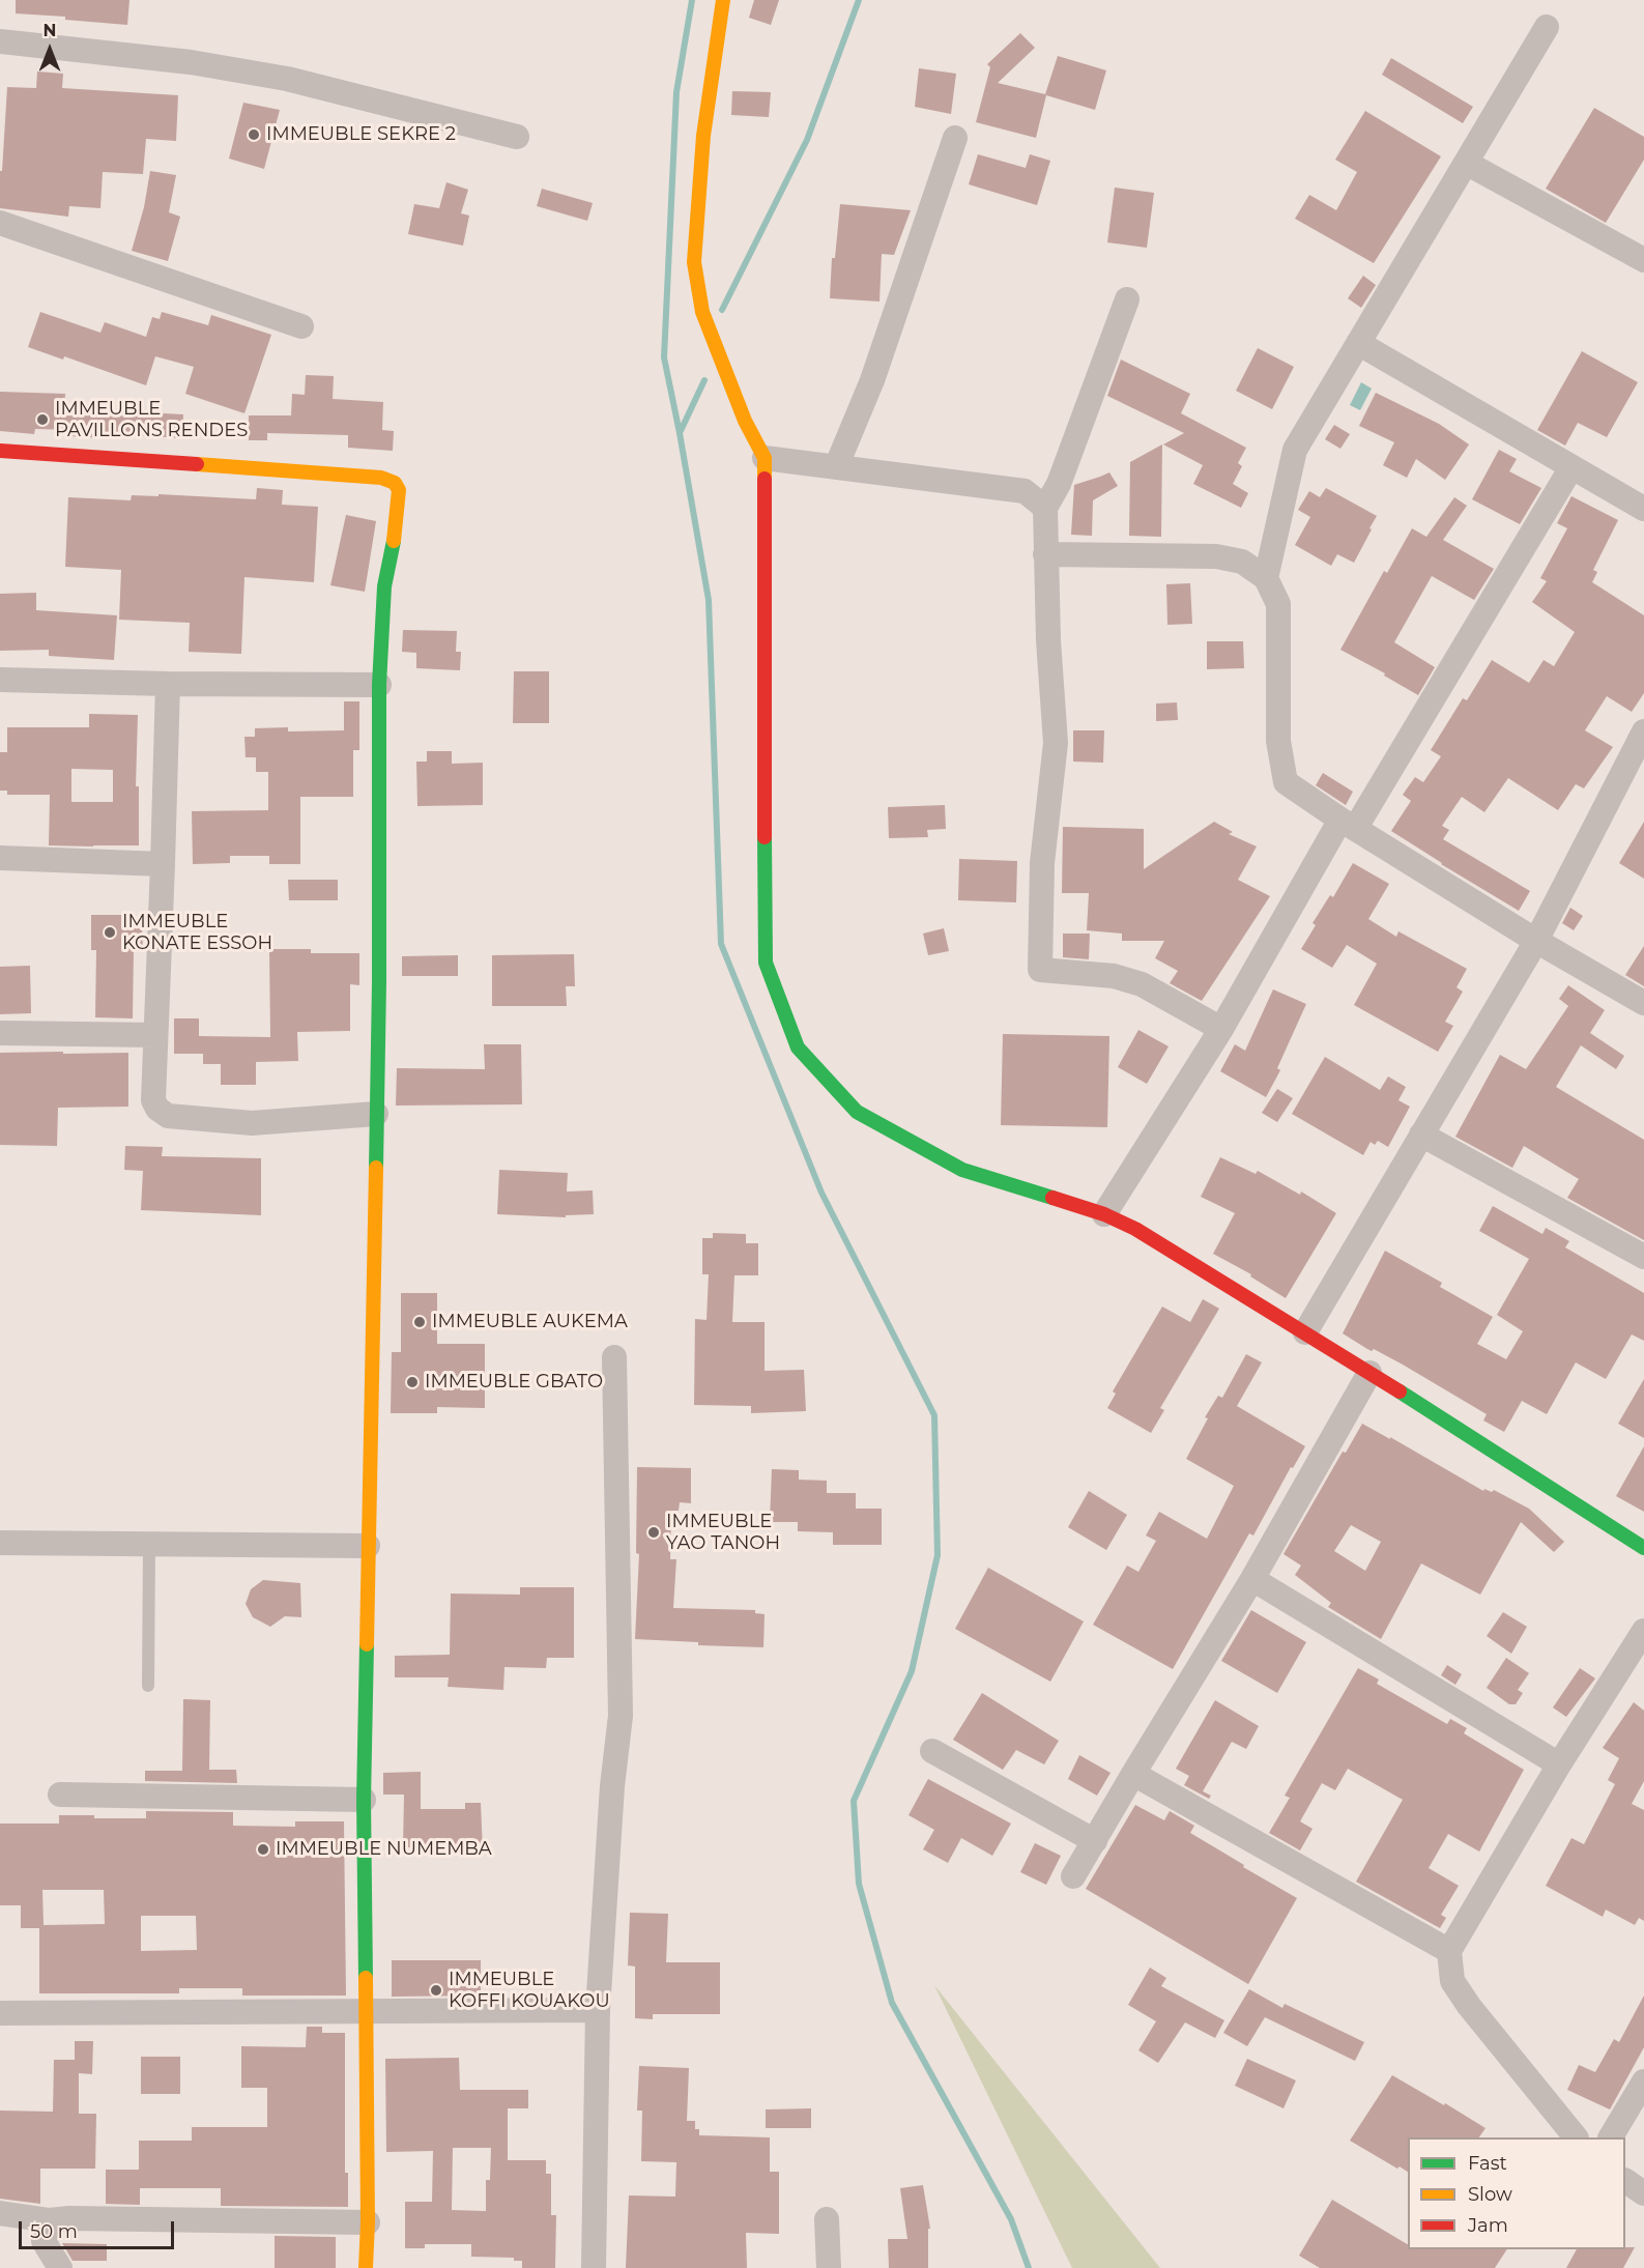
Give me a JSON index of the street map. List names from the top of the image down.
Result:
{
  "places": [
    "IMMEUBLE SEKRE 2",
    "IMMEUBLE PAVILLONS RENDES",
    "IMMEUBLE KONATE ESSOH",
    "IMMEUBLE AUKEMA",
    "IMMEUBLE GBATO",
    "IMMEUBLE YAO TANOH",
    "IMMEUBLE NUMEMBA",
    "IMMEUBLE KOFFI KOUAKOU"
  ],
  "legend": ["Fast", "Slow", "Jam"],
  "scale_bar": "50 m",
  "north": "top"
}
